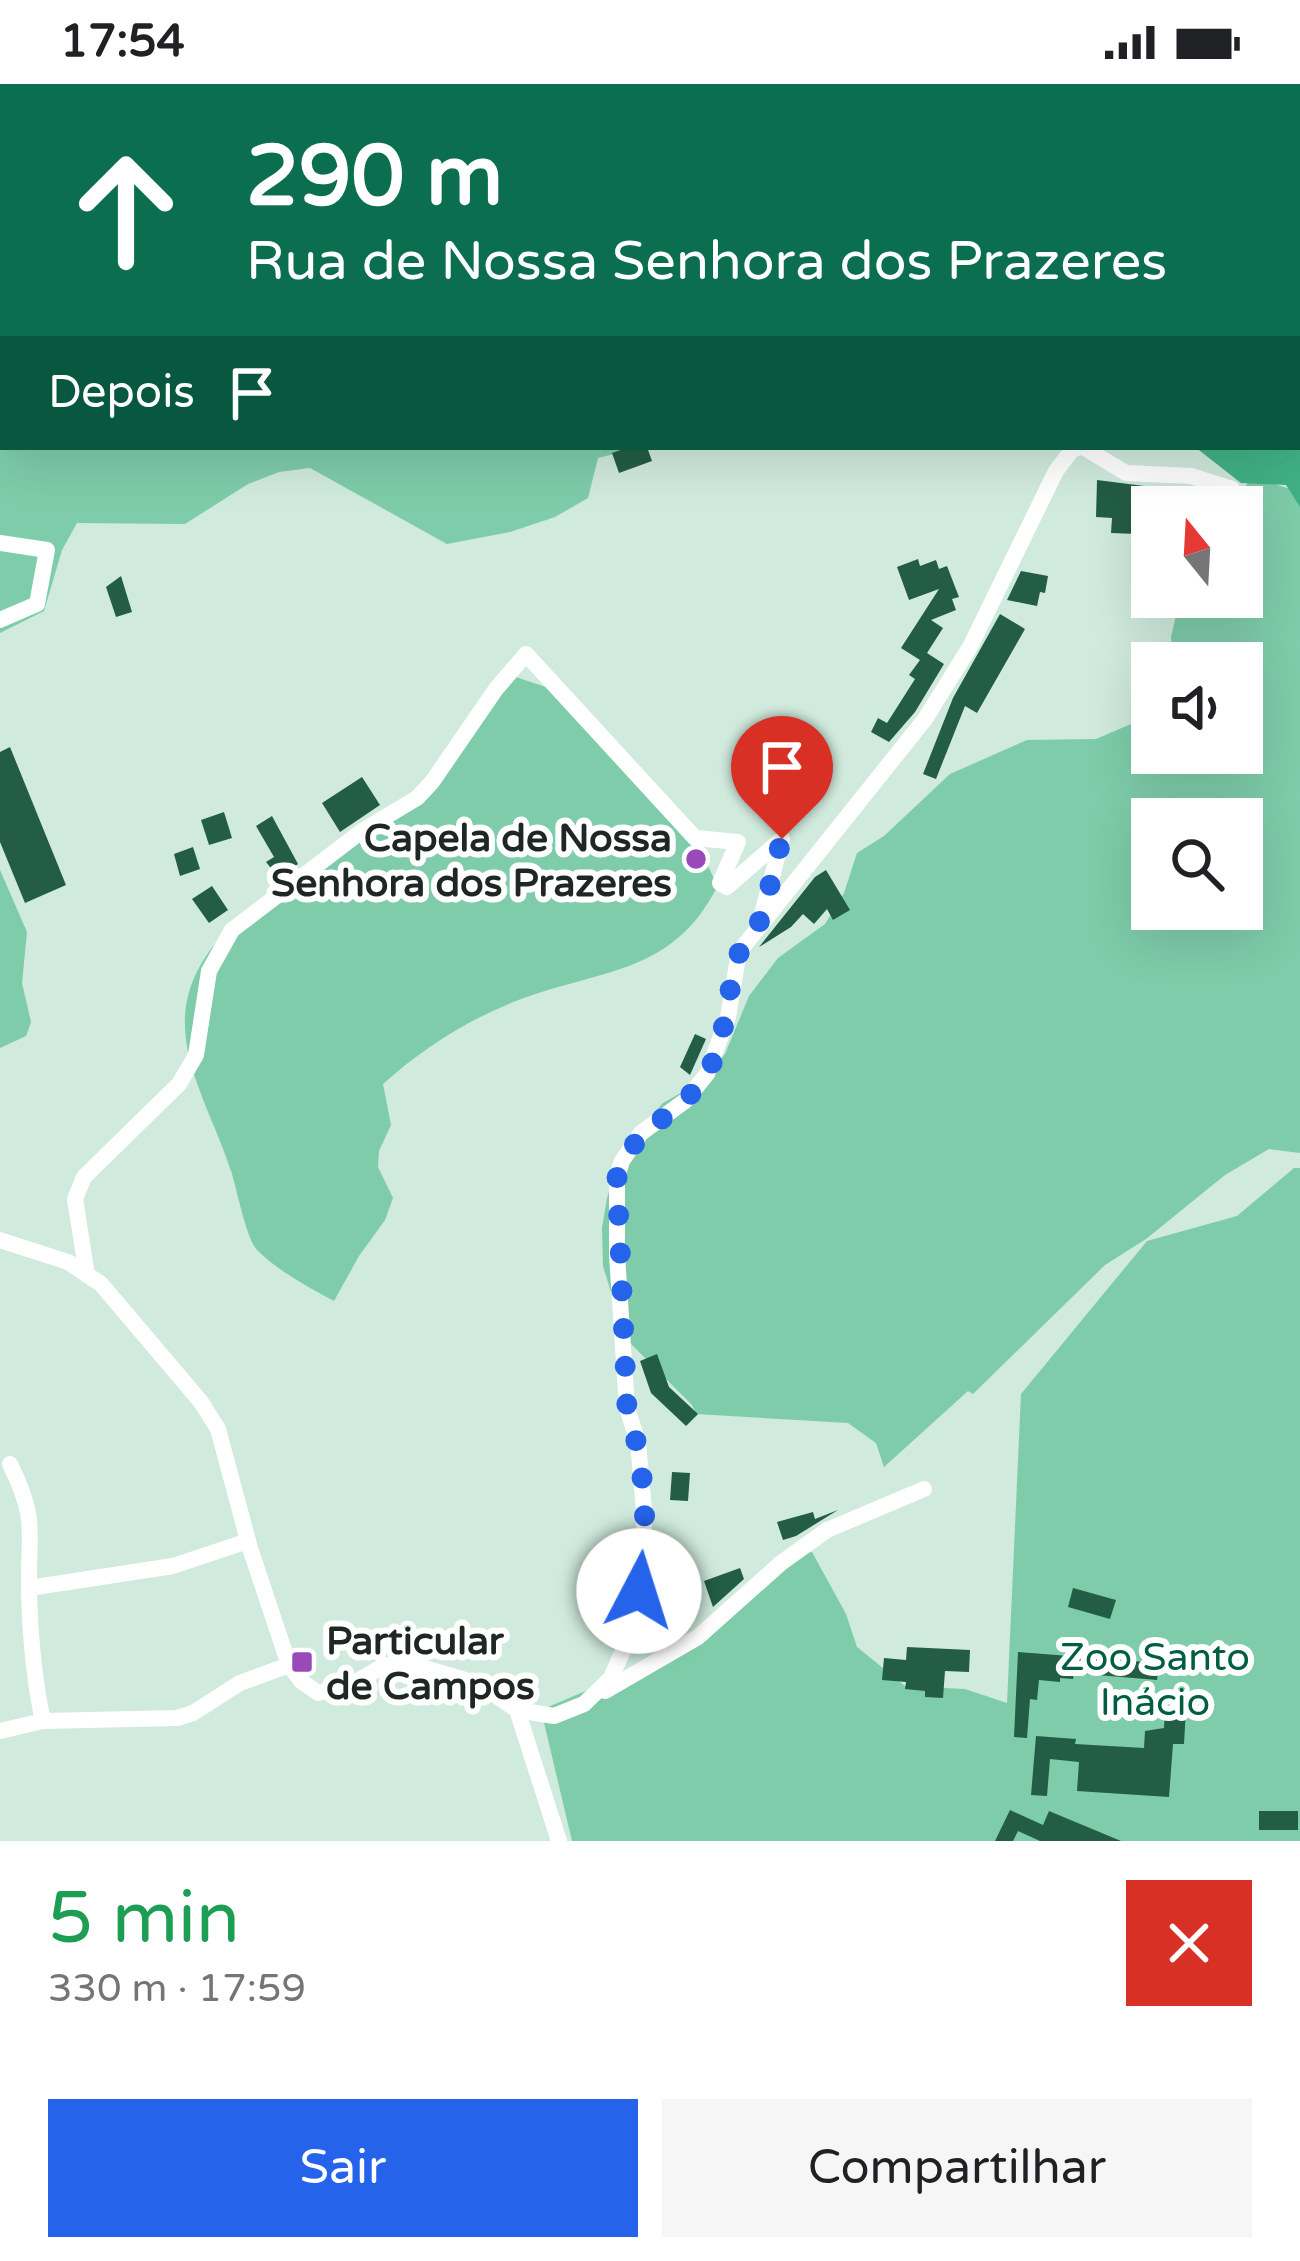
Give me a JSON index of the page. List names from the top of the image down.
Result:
{
  "parks": ["Zoo Santo Inácio"],
  "places": {
    "other": ["Capela de Nossa Senhora dos Prazeres"],
    "transit": ["Particular de Campos"]
  },
  "north": "top",
  "page": {
    "status": "17:54",
    "turn": ["290 m", "Rua de Nossa Senhora dos Prazeres"],
    "then": "Depois",
    "heading": ["5 min", "330 m · 17:59"],
    "buttons": ["Sair", "Compartilhar"]
  }
}
